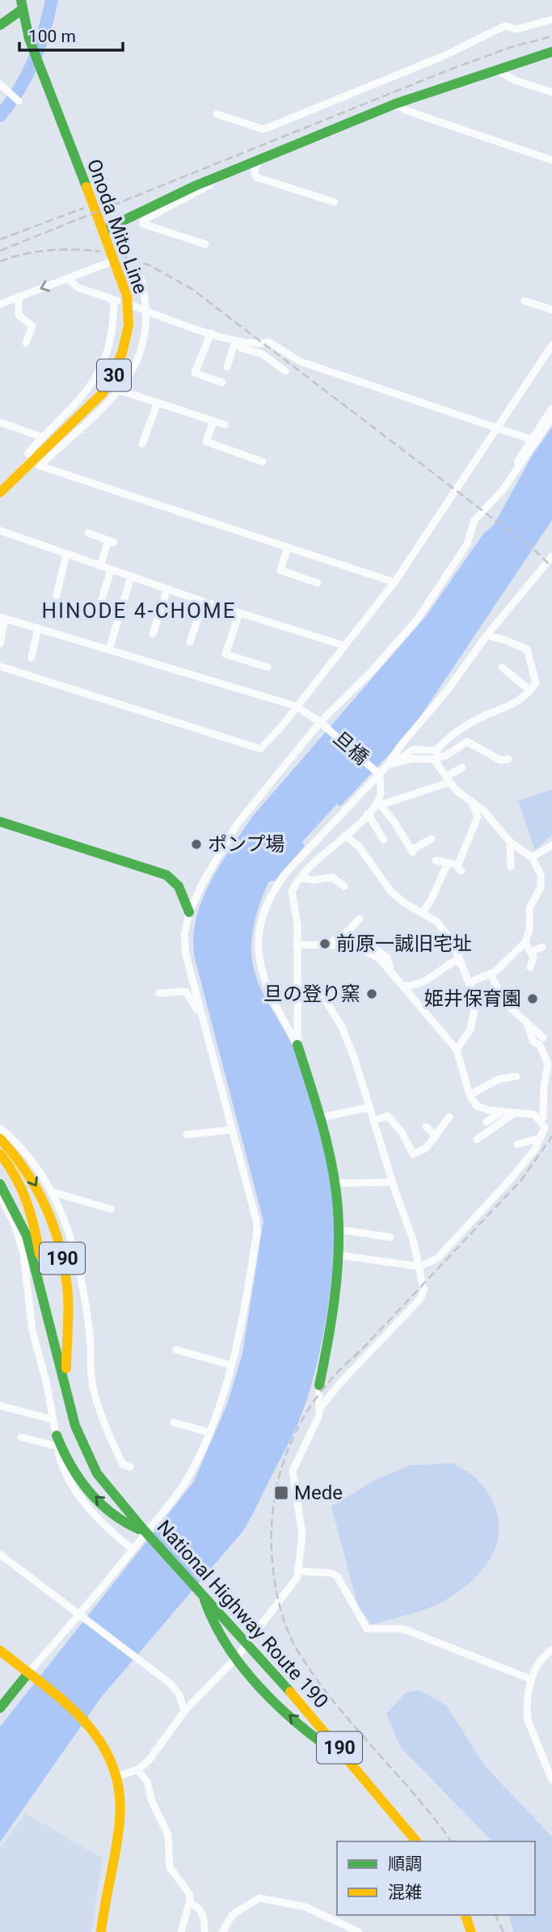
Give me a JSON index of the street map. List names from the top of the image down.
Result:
{
  "streets": {
    "main road": [
      "Onoda Mito Line",
      "30",
      "190",
      "National Highway Route 190"
    ],
    "street": ["旦橋"]
  },
  "districts": ["HINODE 4-CHOME"],
  "places": {
    "other": [
      "ポンプ場",
      "前原一誠旧宅址",
      "旦の登り窯",
      "姫井保育園"
    ],
    "transit": ["Mede"]
  },
  "legend": ["順調", "混雑"],
  "scale_bar": "100 m"
}
